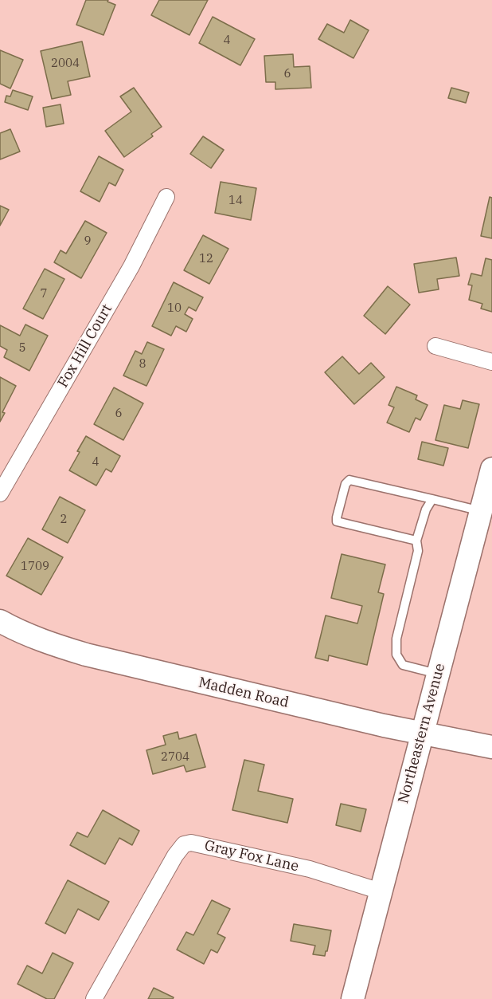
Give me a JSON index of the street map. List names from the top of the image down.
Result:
{
  "streets": {
    "street": [
      "Fox Hill Court",
      "Madden Road",
      "Northeastern Avenue",
      "Gray Fox Lane"
    ]
  },
  "crossings": [
    ["Madden Road", "Northeastern Avenue"],
    ["Northeastern Avenue", "Gray Fox Lane"]
  ],
  "house_numbers": [
    "4",
    "2004",
    "6",
    "14",
    "9",
    "12",
    "7",
    "10",
    "5",
    "8",
    "6",
    "4",
    "2",
    "1709",
    "2704"
  ]
}
